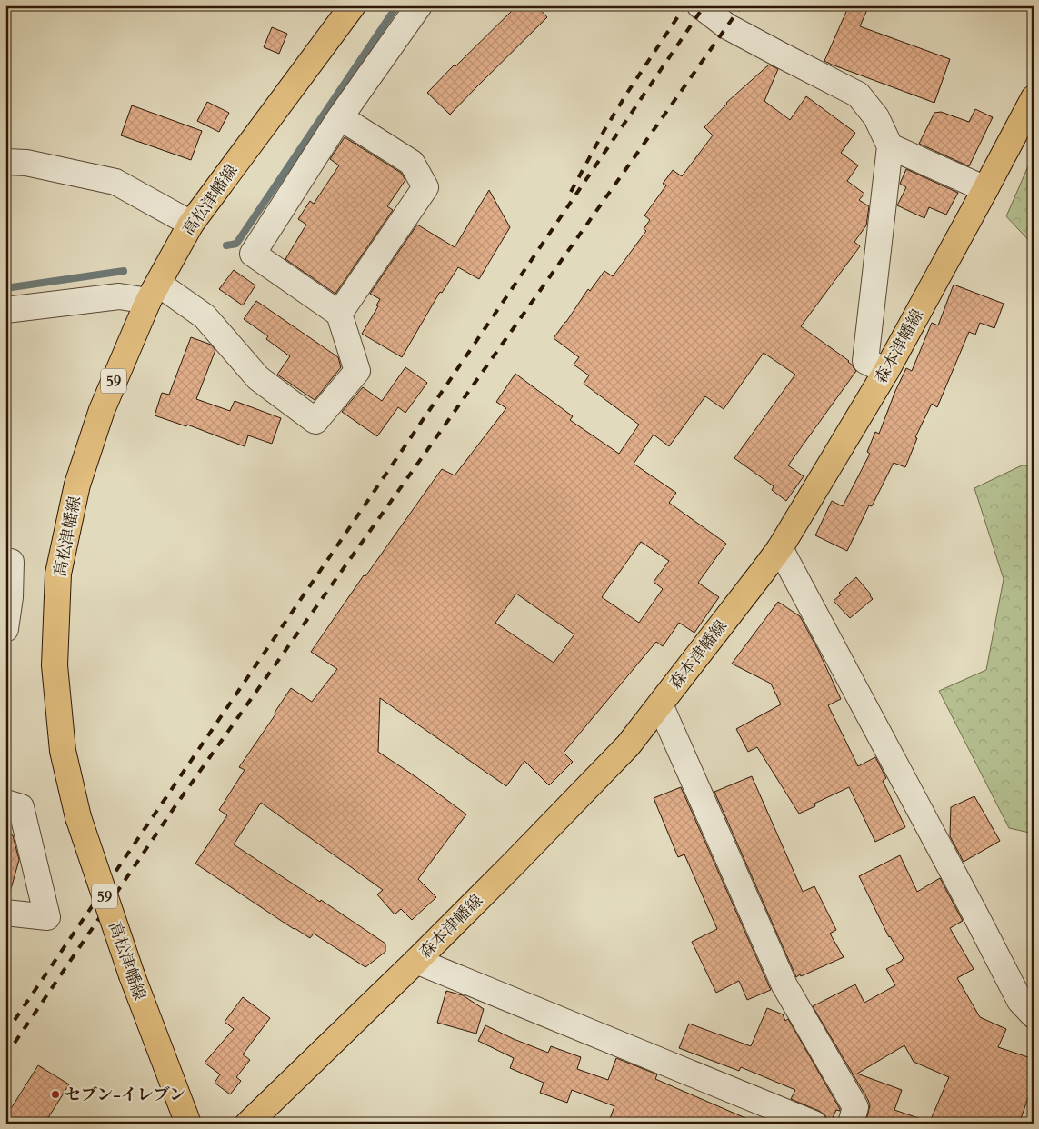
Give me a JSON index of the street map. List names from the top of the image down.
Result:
{
  "streets": {
    "main road": ["高松津幡線", "森本津幡線", "59"]
  },
  "places": ["セブン-イレブン"]
}
